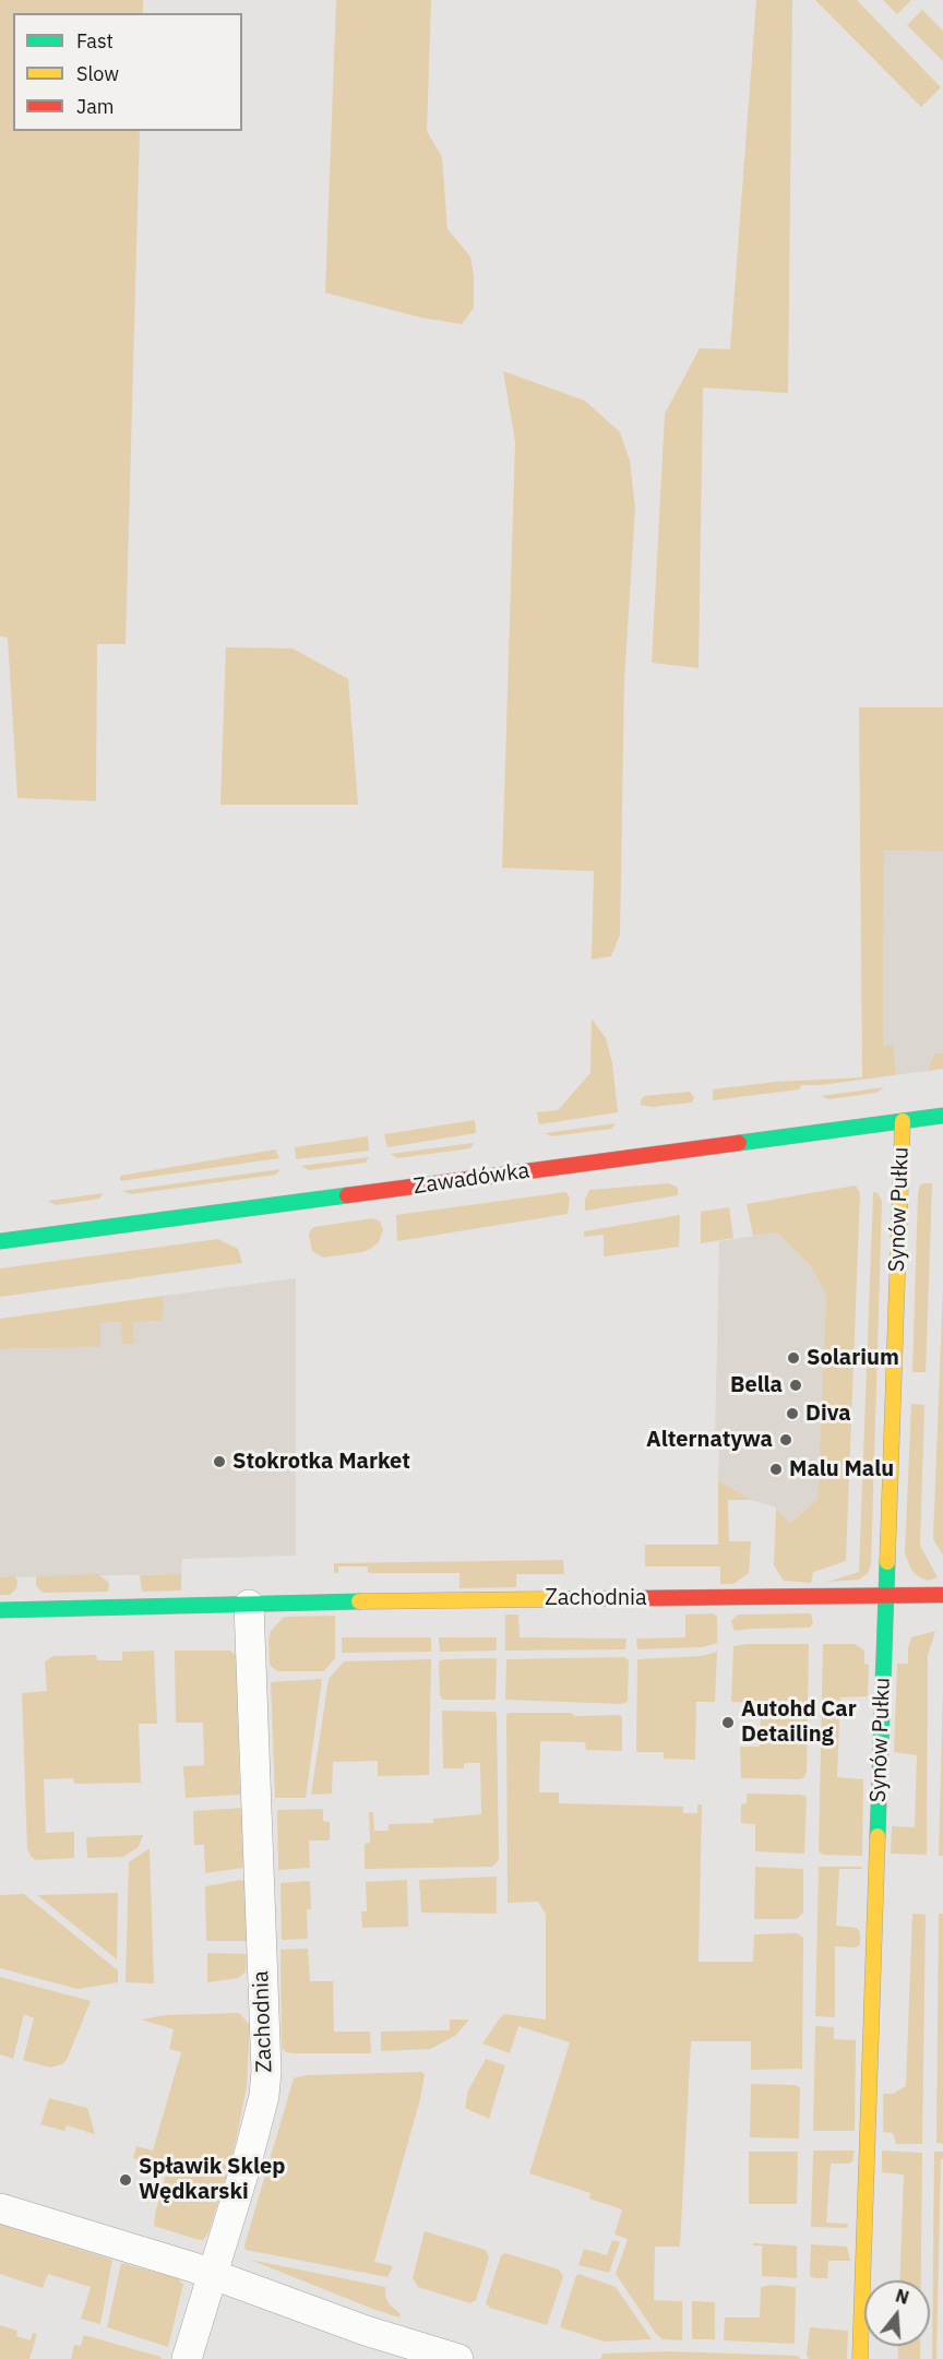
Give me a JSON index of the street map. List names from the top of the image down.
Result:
{
  "streets": {
    "street": ["Zawadówka", "Synów Pułku", "Zachodnia"]
  },
  "crossings": [
    ["Zawadówka", "Synów Pułku"],
    ["Synów Pułku", "Zachodnia"]
  ],
  "places": [
    "Solarium",
    "Bella",
    "Diva",
    "Alternatywa",
    "Stokrotka Market",
    "Malu Malu",
    "Autohd Car Detailing",
    "Spławik Sklep Wędkarski"
  ],
  "legend": ["Fast", "Slow", "Jam"],
  "north": "top"
}
